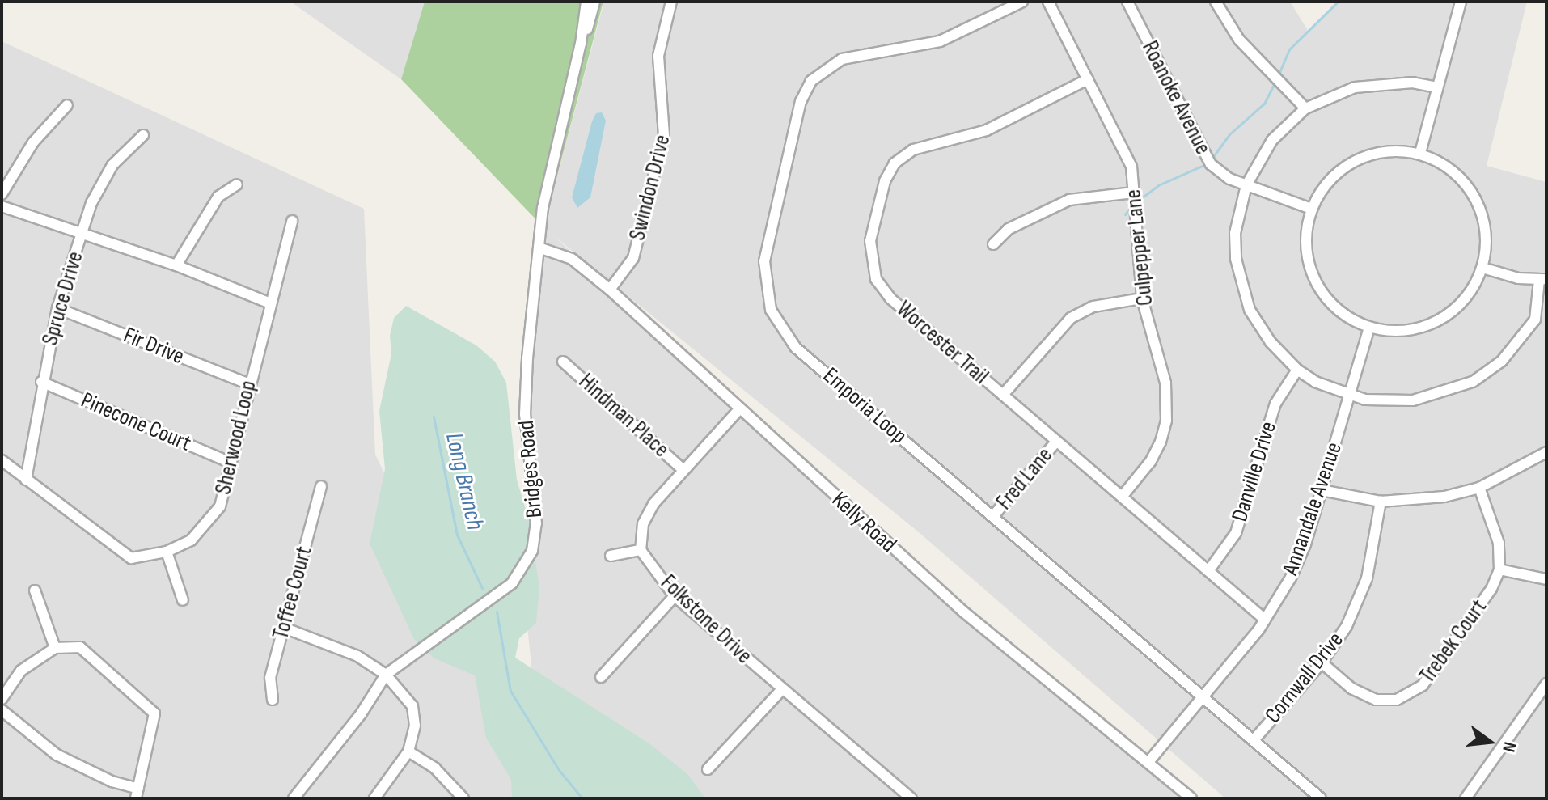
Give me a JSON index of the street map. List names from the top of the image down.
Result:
{
  "streets": {
    "street": [
      "Roanoke Avenue",
      "Swindon Drive",
      "Culpepper Lane",
      "Spruce Drive",
      "Worcester Trail",
      "Fir Drive",
      "Emporia Loop",
      "Hindman Place",
      "Pinecone Court",
      "Sherwood Loop",
      "Bridges Road",
      "Danville Drive",
      "Fred Lane",
      "Annandale Avenue",
      "Kelly Road",
      "Toffee Court",
      "Folkstone Drive",
      "Trebek Court",
      "Cornwall Drive"
    ]
  },
  "crossings": [
    ["Roanoke Avenue", "Annandale Avenue"],
    ["Swindon Drive", "Kelly Road"],
    ["Culpepper Lane", "Worcester Trail"],
    ["Spruce Drive", "Fir Drive"],
    ["Spruce Drive", "Pinecone Court"],
    ["Spruce Drive", "Sherwood Loop"],
    ["Worcester Trail", "Danville Drive"],
    ["Worcester Trail", "Fred Lane"],
    ["Worcester Trail", "Annandale Avenue"],
    ["Fir Drive", "Sherwood Loop"],
    ["Emporia Loop", "Fred Lane"],
    ["Emporia Loop", "Annandale Avenue"],
    ["Emporia Loop", "Cornwall Drive"],
    ["Pinecone Court", "Sherwood Loop"],
    ["Bridges Road", "Kelly Road"],
    ["Annandale Avenue", "Kelly Road"],
    ["Trebek Court", "Cornwall Drive"]
  ],
  "water": ["Long Branch"],
  "north": "right"
}
